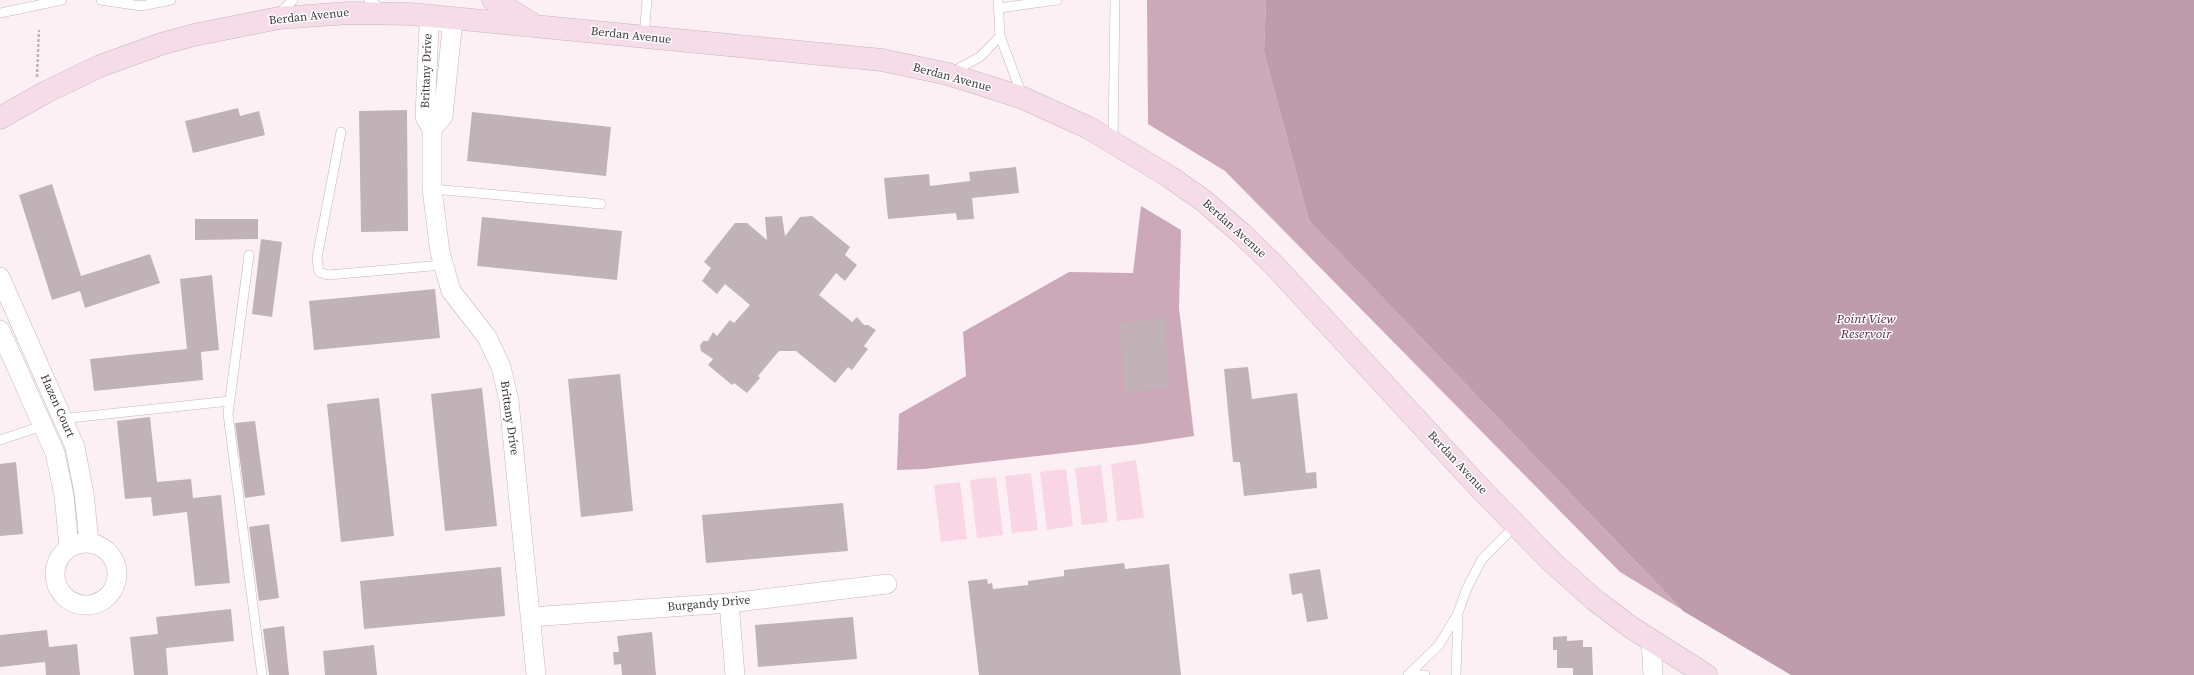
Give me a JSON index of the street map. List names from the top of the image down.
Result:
{
  "streets": {
    "main road": ["Berdan Avenue"],
    "street": ["Brittany Drive", "Hazen Court", "Burgandy Drive"]
  },
  "crossings": [
    ["Berdan Avenue", "Brittany Drive"],
    ["Brittany Drive", "Burgandy Drive"]
  ],
  "water": ["Point View Reservoir"]
}
